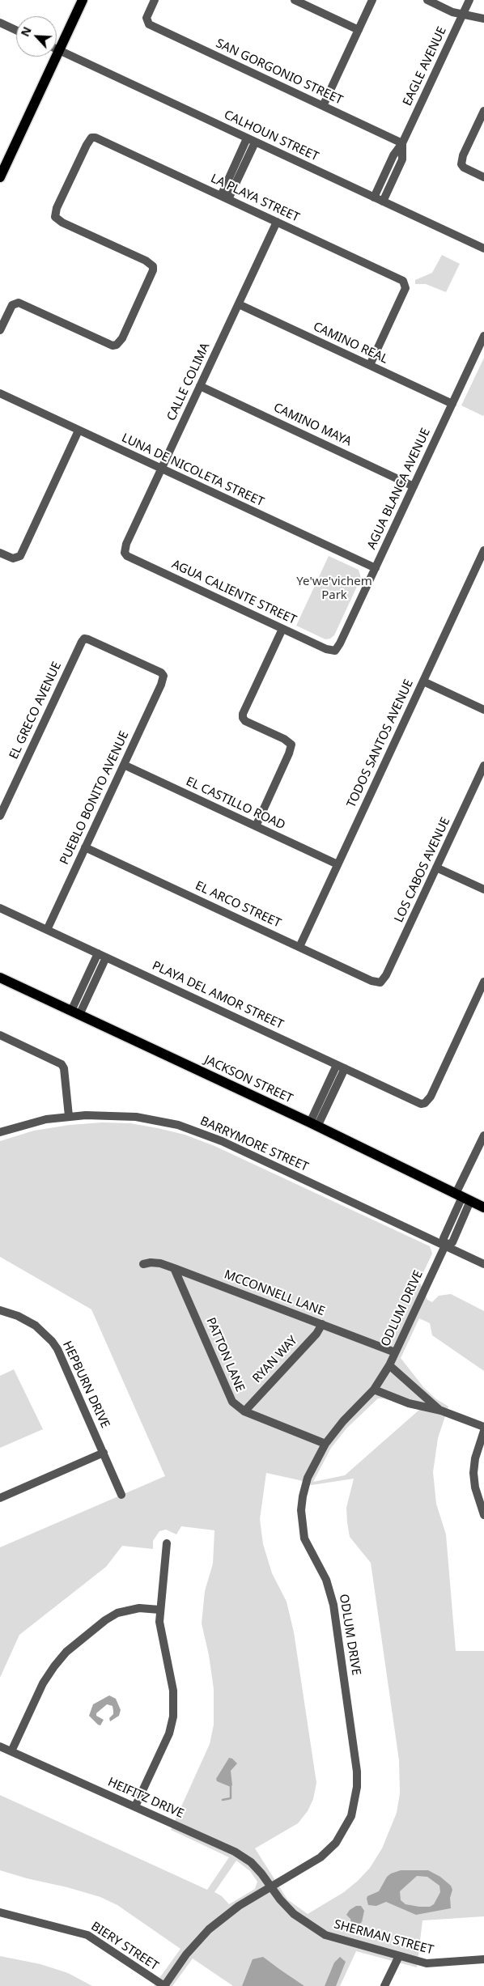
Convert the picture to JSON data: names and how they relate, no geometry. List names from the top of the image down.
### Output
{
  "streets": {
    "main road": ["JACKSON STREET"],
    "street": [
      "EAGLE AVENUE",
      "SAN GORGONIO STREET",
      "CALHOUN STREET",
      "LA PLAYA STREET",
      "CAMINO REAL",
      "CALLE COLIMA",
      "CAMINO MAYA",
      "LUNA DE NICOLETA STREET",
      "AGUA BLANCA AVENUE",
      "AGUA CALIENTE STREET",
      "EL GRECO AVENUE",
      "TODOS SANTOS AVENUE",
      "PUEBLO BONITO AVENUE",
      "EL CASTILLO ROAD",
      "LOS CABOS AVENUE",
      "EL ARCO STREET",
      "PLAYA DEL AMOR STREET",
      "BARRYMORE STREET",
      "MCCONNELL LANE",
      "ODLUM DRIVE",
      "PATTON LANE",
      "RYAN WAY",
      "HEPBURN DRIVE",
      "HEIFITZ DRIVE",
      "SHERMAN STREET",
      "BIERY STREET"
    ]
  },
  "crossings": [
    ["EAGLE AVENUE", "SAN GORGONIO STREET"],
    ["EAGLE AVENUE", "CALHOUN STREET"],
    ["LA PLAYA STREET", "CAMINO REAL"],
    ["LA PLAYA STREET", "CALLE COLIMA"],
    ["CAMINO REAL", "CALLE COLIMA"],
    ["CAMINO REAL", "AGUA BLANCA AVENUE"],
    ["CALLE COLIMA", "CAMINO MAYA"],
    ["CALLE COLIMA", "LUNA DE NICOLETA STREET"],
    ["CALLE COLIMA", "AGUA CALIENTE STREET"],
    ["CAMINO MAYA", "AGUA BLANCA AVENUE"],
    ["LUNA DE NICOLETA STREET", "AGUA BLANCA AVENUE"],
    ["AGUA BLANCA AVENUE", "AGUA CALIENTE STREET"],
    ["EL GRECO AVENUE", "PUEBLO BONITO AVENUE"],
    ["TODOS SANTOS AVENUE", "EL CASTILLO ROAD"],
    ["TODOS SANTOS AVENUE", "EL ARCO STREET"],
    ["PUEBLO BONITO AVENUE", "EL CASTILLO ROAD"],
    ["PUEBLO BONITO AVENUE", "EL ARCO STREET"],
    ["PUEBLO BONITO AVENUE", "PLAYA DEL AMOR STREET"],
    ["LOS CABOS AVENUE", "EL ARCO STREET"],
    ["JACKSON STREET", "ODLUM DRIVE"],
    ["BARRYMORE STREET", "ODLUM DRIVE"],
    ["MCCONNELL LANE", "ODLUM DRIVE"],
    ["MCCONNELL LANE", "PATTON LANE"],
    ["MCCONNELL LANE", "RYAN WAY"],
    ["ODLUM DRIVE", "PATTON LANE"],
    ["ODLUM DRIVE", "HEIFITZ DRIVE"],
    ["ODLUM DRIVE", "SHERMAN STREET"],
    ["ODLUM DRIVE", "BIERY STREET"],
    ["PATTON LANE", "RYAN WAY"],
    ["HEIFITZ DRIVE", "SHERMAN STREET"]
  ],
  "parks": ["Ye'we'vichem Park"],
  "north": "top left"
}
